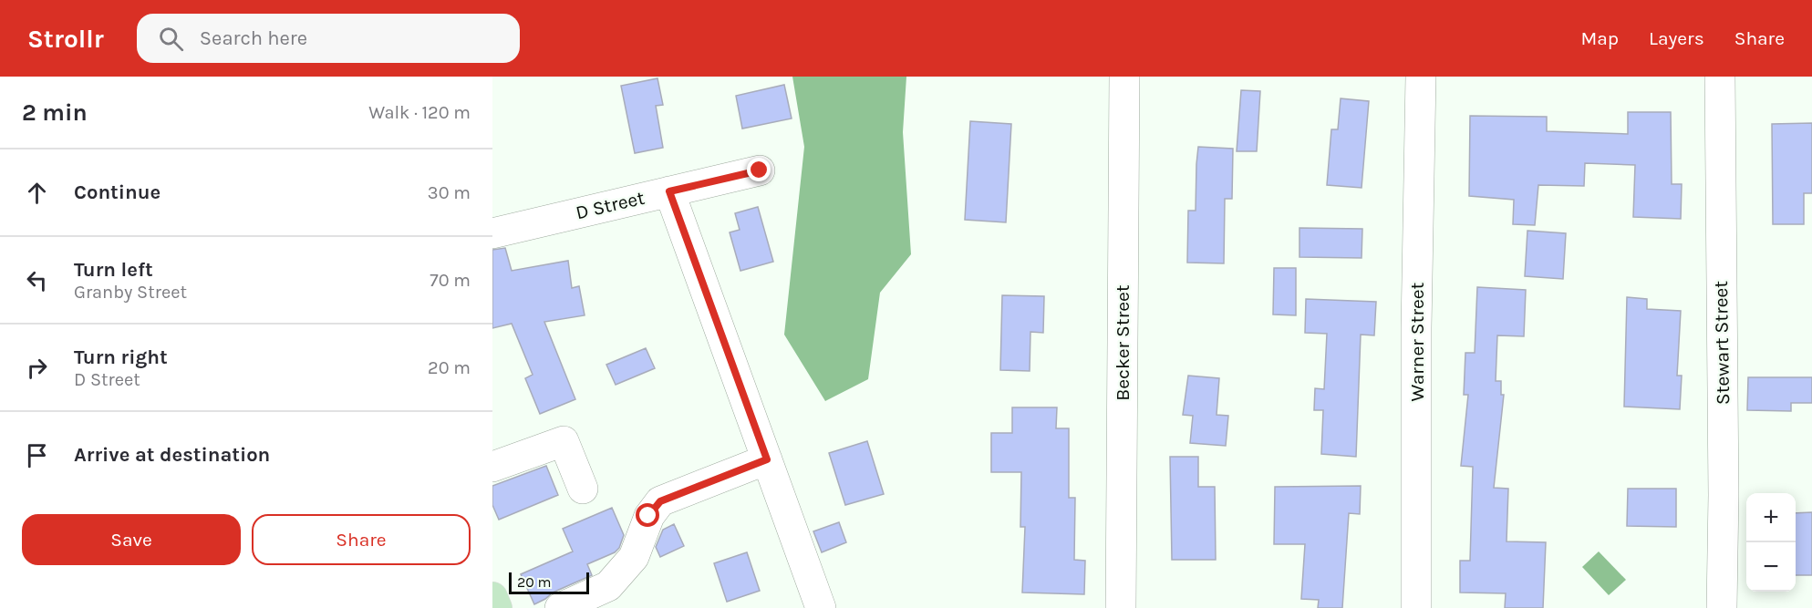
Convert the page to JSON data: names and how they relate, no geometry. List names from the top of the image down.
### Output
{
  "streets": {
    "street": [
      "D Street",
      "Warner Street",
      "Becker Street",
      "Stewart Street"
    ]
  },
  "scale_bar": "20 m",
  "page": {
    "header": "Strollr",
    "search": "Search here",
    "nav": ["Map", "Layers", "Share"],
    "heading": ["2 min", "Walk · 120 m"],
    "list": [
      ["Continue", "30 m"],
      ["Turn left", "Granby Street", "70 m"],
      ["Turn right", "D Street", "20 m"],
      "Arrive at destination"
    ],
    "map_buttons": ["+", "−"],
    "buttons": ["Save", "Share"],
    "scale": "20 m"
  }
}
